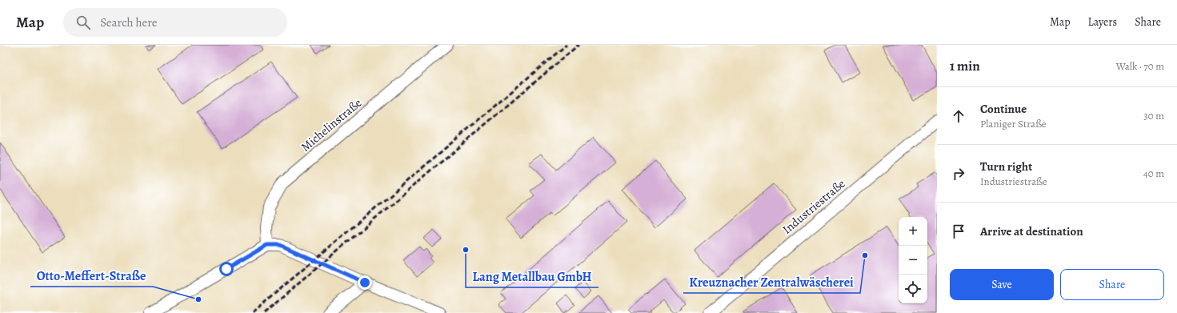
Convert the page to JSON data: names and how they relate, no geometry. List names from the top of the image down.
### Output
{
  "streets": {
    "street": ["Michelinstraße", "Industriestraße"]
  },
  "places": ["Lang Metallbau GmbH", "Kreuznacher Zentralwäscherei", "Otto-Meffert-Straße"],
  "page": {
    "header": "Map",
    "search": "Search here",
    "nav": ["Map", "Layers", "Share"],
    "heading": ["1 min", "Walk · 70 m"],
    "list": [
      ["Continue", "Planiger Straße", "30 m"],
      ["Turn right", "Industriestraße", "40 m"],
      "Arrive at destination"
    ],
    "map_buttons": ["+", "−"],
    "buttons": ["Save", "Share"]
  }
}
